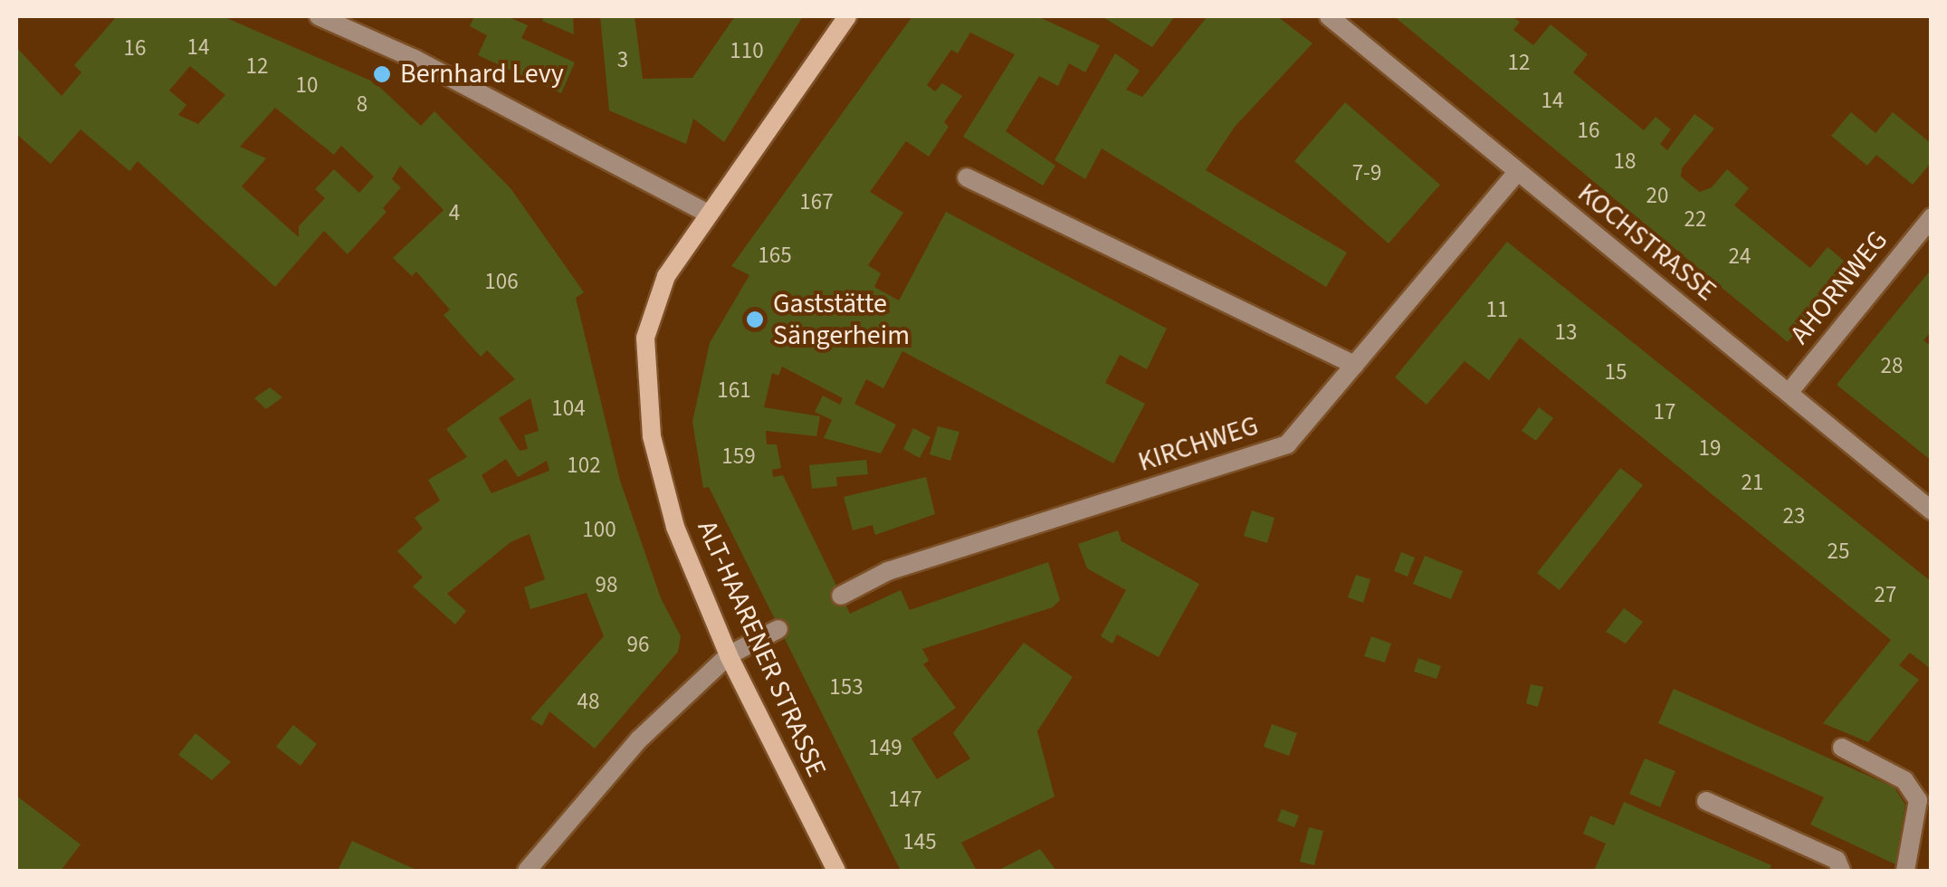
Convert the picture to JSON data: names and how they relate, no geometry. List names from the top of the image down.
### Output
{
  "streets": {
    "main road": ["ALT-HAARENER STRASSE"],
    "street": ["KOCHSTRASSE", "AHORNWEG", "KIRCHWEG"]
  },
  "crossings": [
    ["KOCHSTRASSE", "AHORNWEG"],
    ["KOCHSTRASSE", "KIRCHWEG"]
  ],
  "places": ["Bernhard Levy", "Gaststätte Sängerheim"],
  "house_numbers": [
    "14",
    "16",
    "110",
    "3",
    "12",
    "12",
    "10",
    "14",
    "8",
    "16",
    "18",
    "7-9",
    "20",
    "167",
    "4",
    "22",
    "165",
    "24",
    "106",
    "11",
    "13",
    "28",
    "15",
    "161",
    "104",
    "17",
    "19",
    "159",
    "102",
    "21",
    "23",
    "100",
    "25",
    "98",
    "27",
    "96",
    "153",
    "48",
    "149",
    "147",
    "145"
  ]
}
